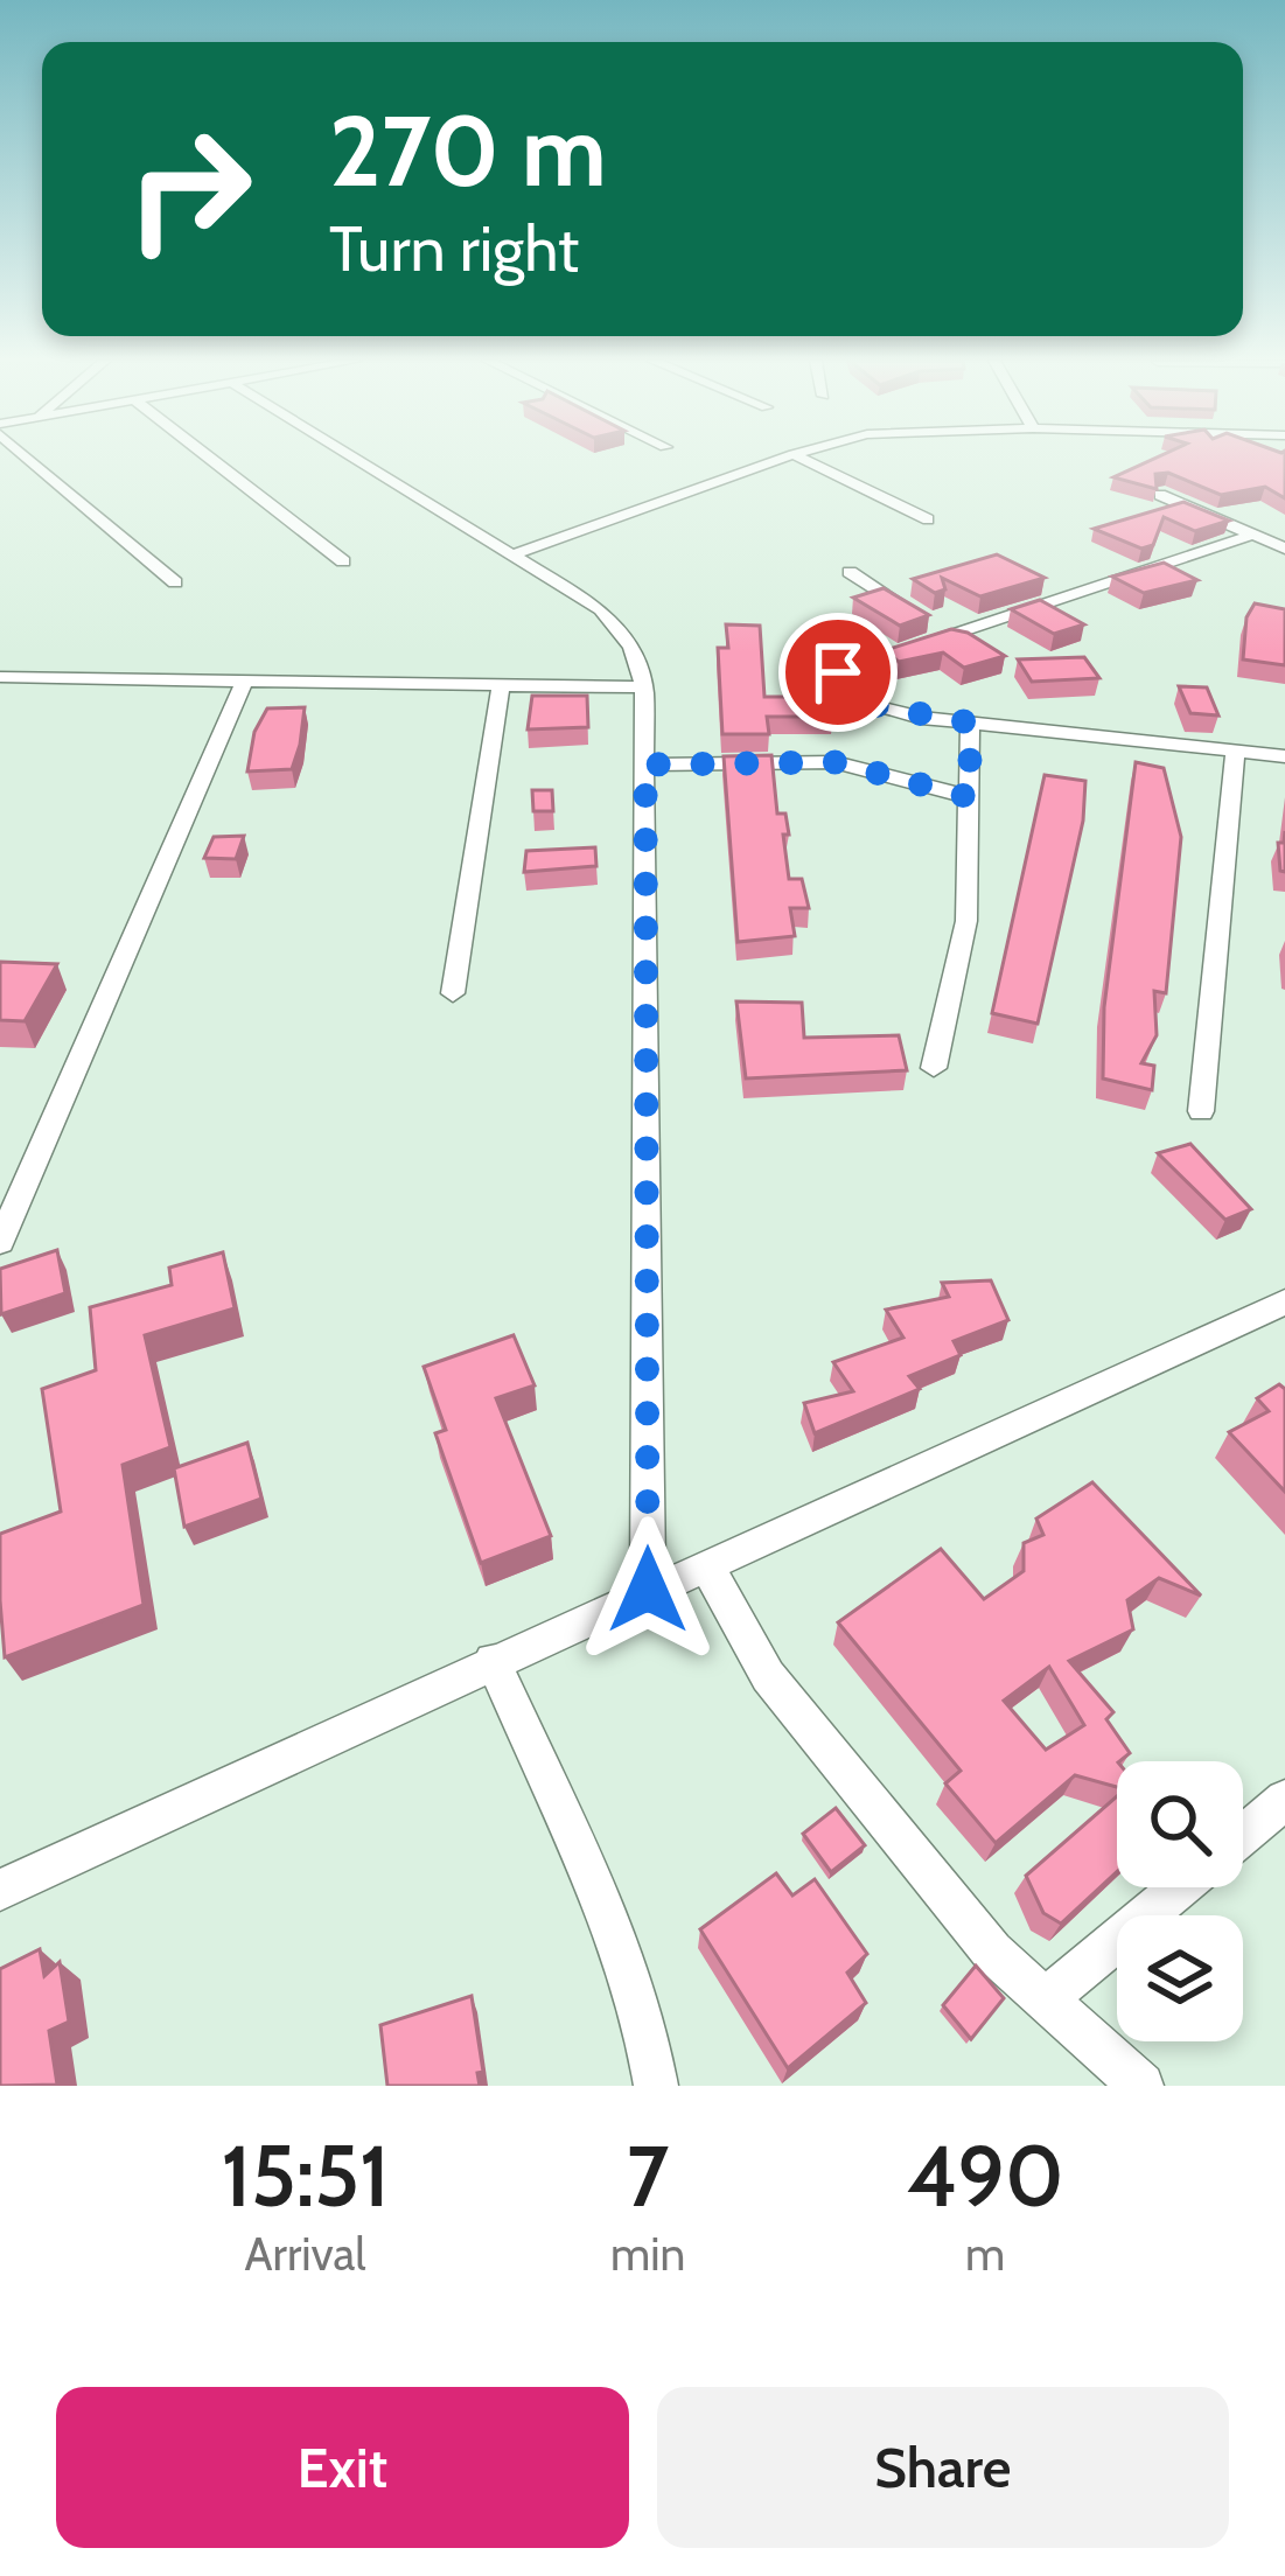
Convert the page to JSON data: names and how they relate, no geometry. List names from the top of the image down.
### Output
{
  "page": {
    "turn": ["270 m", "Turn right"],
    "eta": [
      "15:51",
      "Arrival",
      "7",
      "min",
      "490",
      "m"
    ],
    "buttons": ["Exit", "Share"]
  }
}
